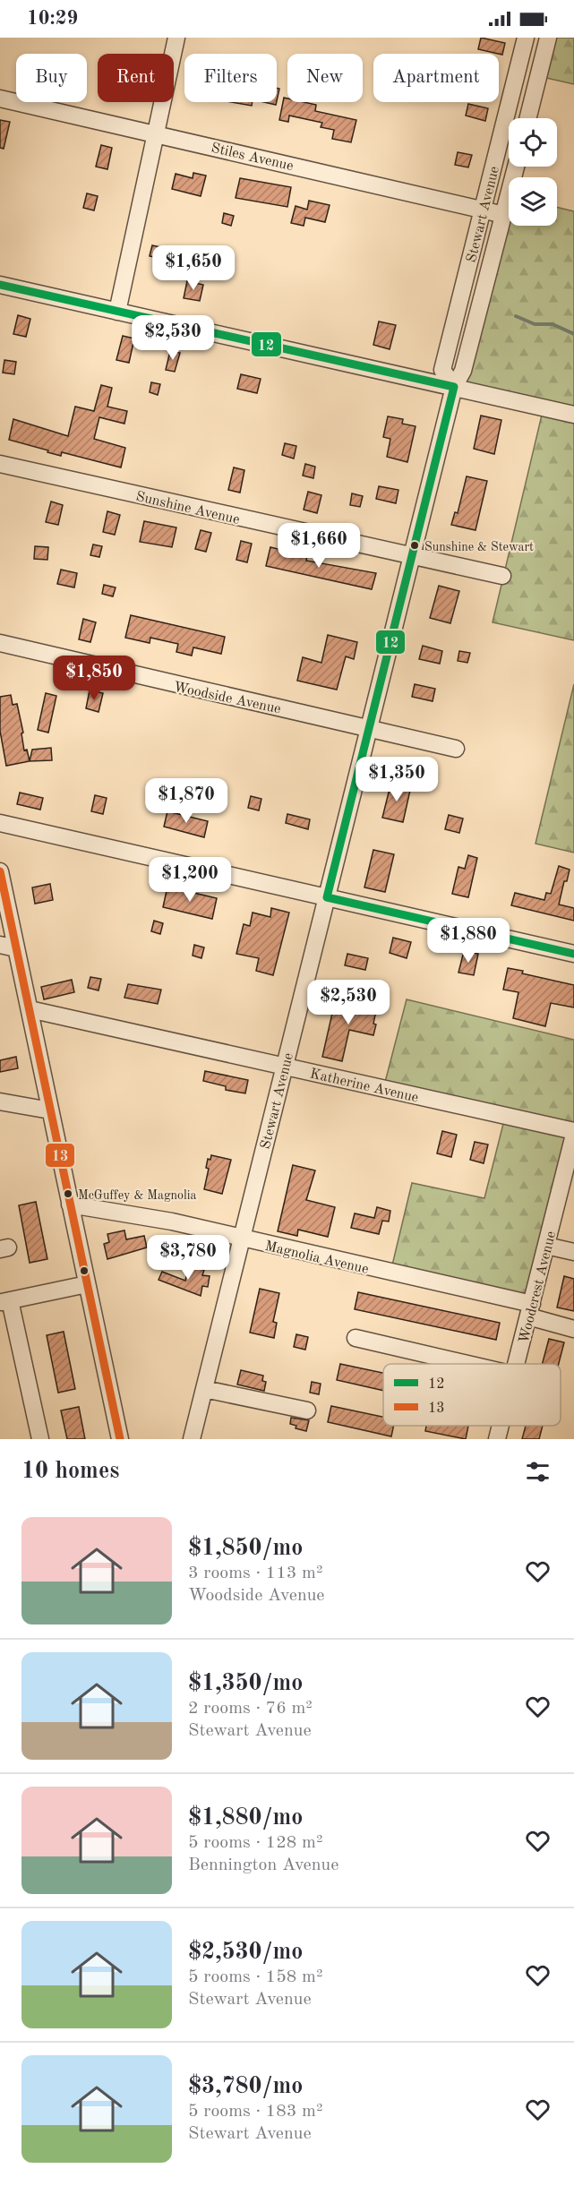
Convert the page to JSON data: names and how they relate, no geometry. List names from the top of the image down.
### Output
{
  "streets": {
    "street": [
      "Stiles Avenue",
      "Stewart Avenue",
      "Sunshine Avenue",
      "Woodside Avenue",
      "Katherine Avenue",
      "Magnolia Avenue",
      "Woodcrest Avenue"
    ]
  },
  "crossings": [
    ["Stiles Avenue", "Stewart Avenue"],
    ["Stewart Avenue", "Sunshine Avenue"],
    ["Stewart Avenue", "Woodside Avenue"],
    ["Stewart Avenue", "Katherine Avenue"],
    ["Stewart Avenue", "Magnolia Avenue"],
    ["Katherine Avenue", "Woodcrest Avenue"],
    ["Magnolia Avenue", "Woodcrest Avenue"]
  ],
  "places": ["Sunshine & Stewart", "McGuffey & Magnolia"],
  "lines": ["transit line 12", "transit line 13"],
  "legend": ["12", "13"],
  "page": {
    "status": "10:29",
    "chip": [
      "Buy",
      "Rent",
      "Filters",
      "New",
      "Apartment"
    ],
    "price": [
      "$1,650",
      "$2,530",
      "$1,660",
      "$1,850",
      "$1,350",
      "$1,870",
      "$1,200",
      "$1,880",
      "$2,530",
      "$3,780"
    ],
    "heading": "10 homes",
    "list": [
      {
        "name": "$1,850/mo",
        "note": "3 rooms · 113 m² · Woodside Avenue"
      },
      {
        "name": "$1,350/mo",
        "note": "2 rooms · 76 m² · Stewart Avenue"
      },
      {
        "name": "$1,880/mo",
        "note": "5 rooms · 128 m² · Bennington Avenue"
      },
      {
        "name": "$2,530/mo",
        "note": "5 rooms · 158 m² · Stewart Avenue"
      },
      {
        "name": "$3,780/mo",
        "note": "5 rooms · 183 m² · Stewart Avenue"
      }
    ]
  }
}
